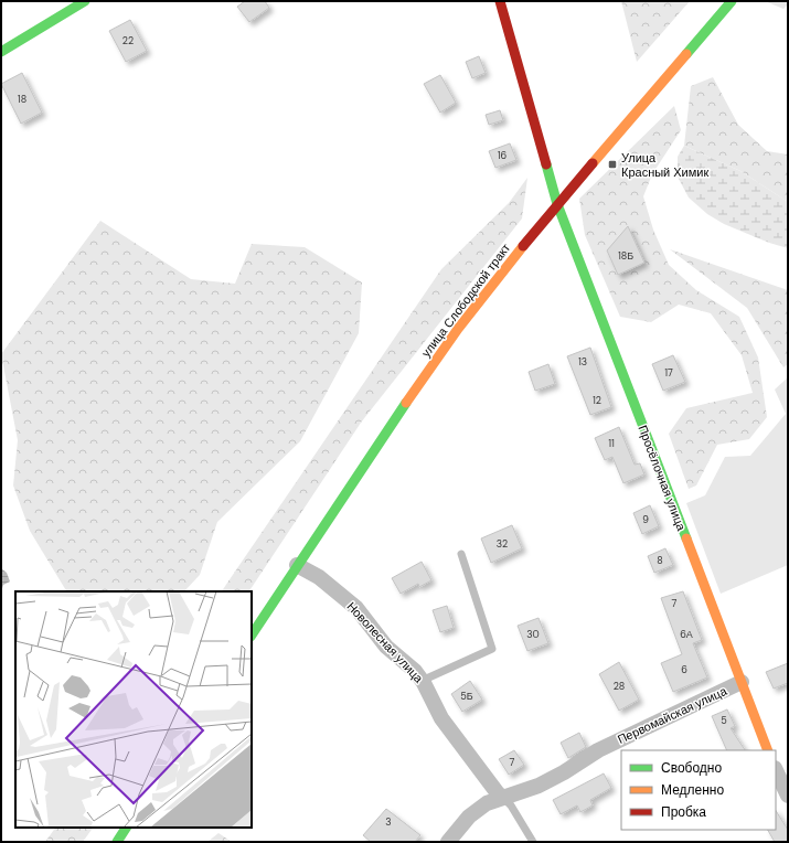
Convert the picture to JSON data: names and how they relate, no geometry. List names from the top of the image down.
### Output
{
  "streets": {
    "street": [
      "улица Слободской тракт",
      "Просёлочная улица",
      "Новолесная улица",
      "Первомайская улица"
    ]
  },
  "crossings": [
    ["улица Слободской тракт", "Просёлочная улица"],
    ["улица Слободской тракт", "Новолесная улица"],
    ["Просёлочная улица", "Первомайская улица"],
    ["Новолесная улица", "Первомайская улица"]
  ],
  "places": {
    "transit": ["Улица Красный Химик"]
  },
  "house_numbers": [
    "22",
    "18",
    "16",
    "18Б",
    "13",
    "17",
    "12",
    "11",
    "9",
    "32",
    "8",
    "7",
    "30",
    "6А",
    "6",
    "28",
    "5Б",
    "5",
    "7",
    "3"
  ],
  "legend": ["Свободно", "Медленно", "Пробка"]
}
